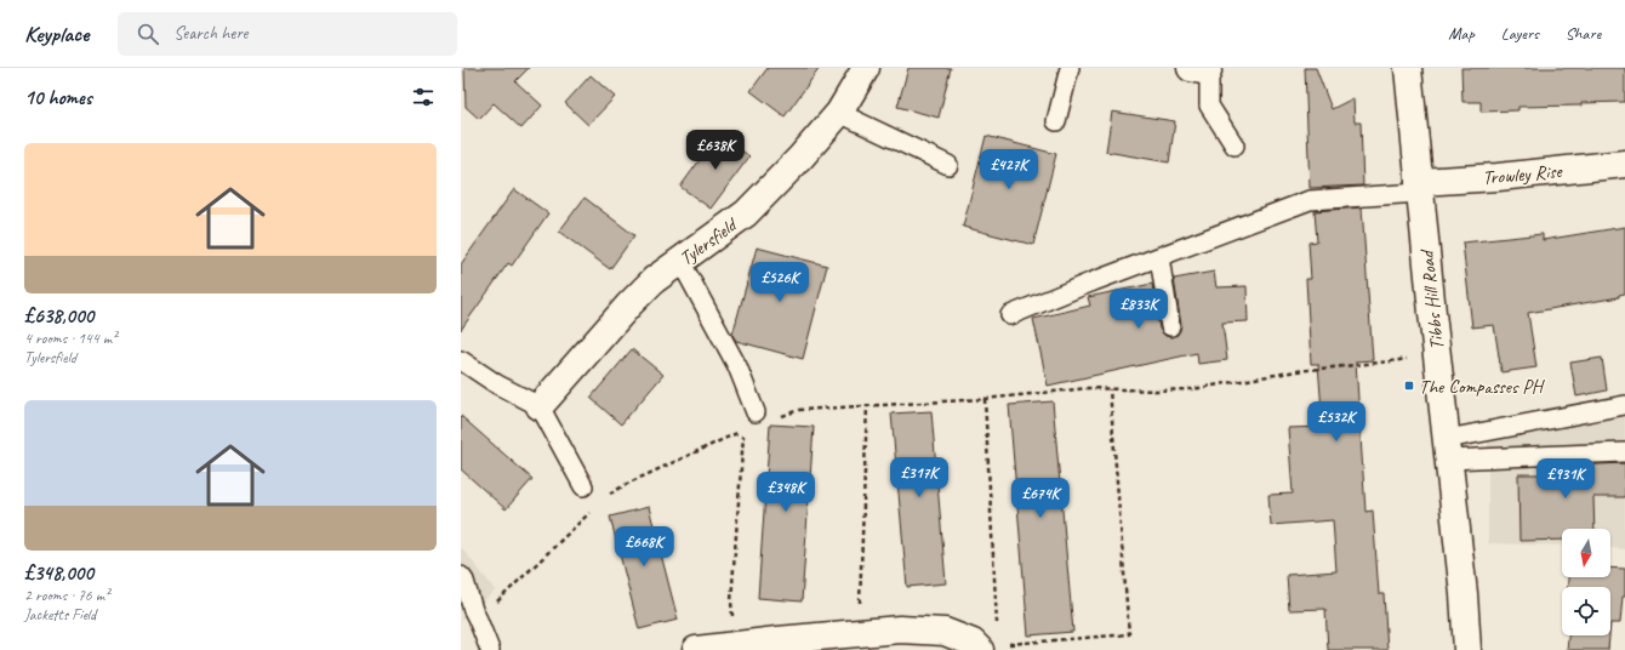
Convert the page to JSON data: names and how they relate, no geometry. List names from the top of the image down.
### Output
{
  "streets": {
    "street": ["Trowley Rise", "Tylersfield", "Tibbs Hill Road"]
  },
  "crossings": [
    ["Trowley Rise", "Tibbs Hill Road"]
  ],
  "places": {
    "transit": ["The Compasses PH"]
  },
  "north": "bottom",
  "page": {
    "header": "Keyplace",
    "search": "Search here",
    "nav": ["Map", "Layers", "Share"],
    "heading": "10 homes",
    "list": [
      {
        "name": "£638,000",
        "note": "4 rooms · 144 m² · Tylersfield"
      },
      {
        "name": "£348,000",
        "note": "2 rooms · 76 m² · Jacketts Field"
      }
    ],
    "price": [
      "£638K",
      "£427K",
      "£526K",
      "£833K",
      "£532K",
      "£317K",
      "£931K",
      "£348K",
      "£674K",
      "£668K"
    ]
  }
}
